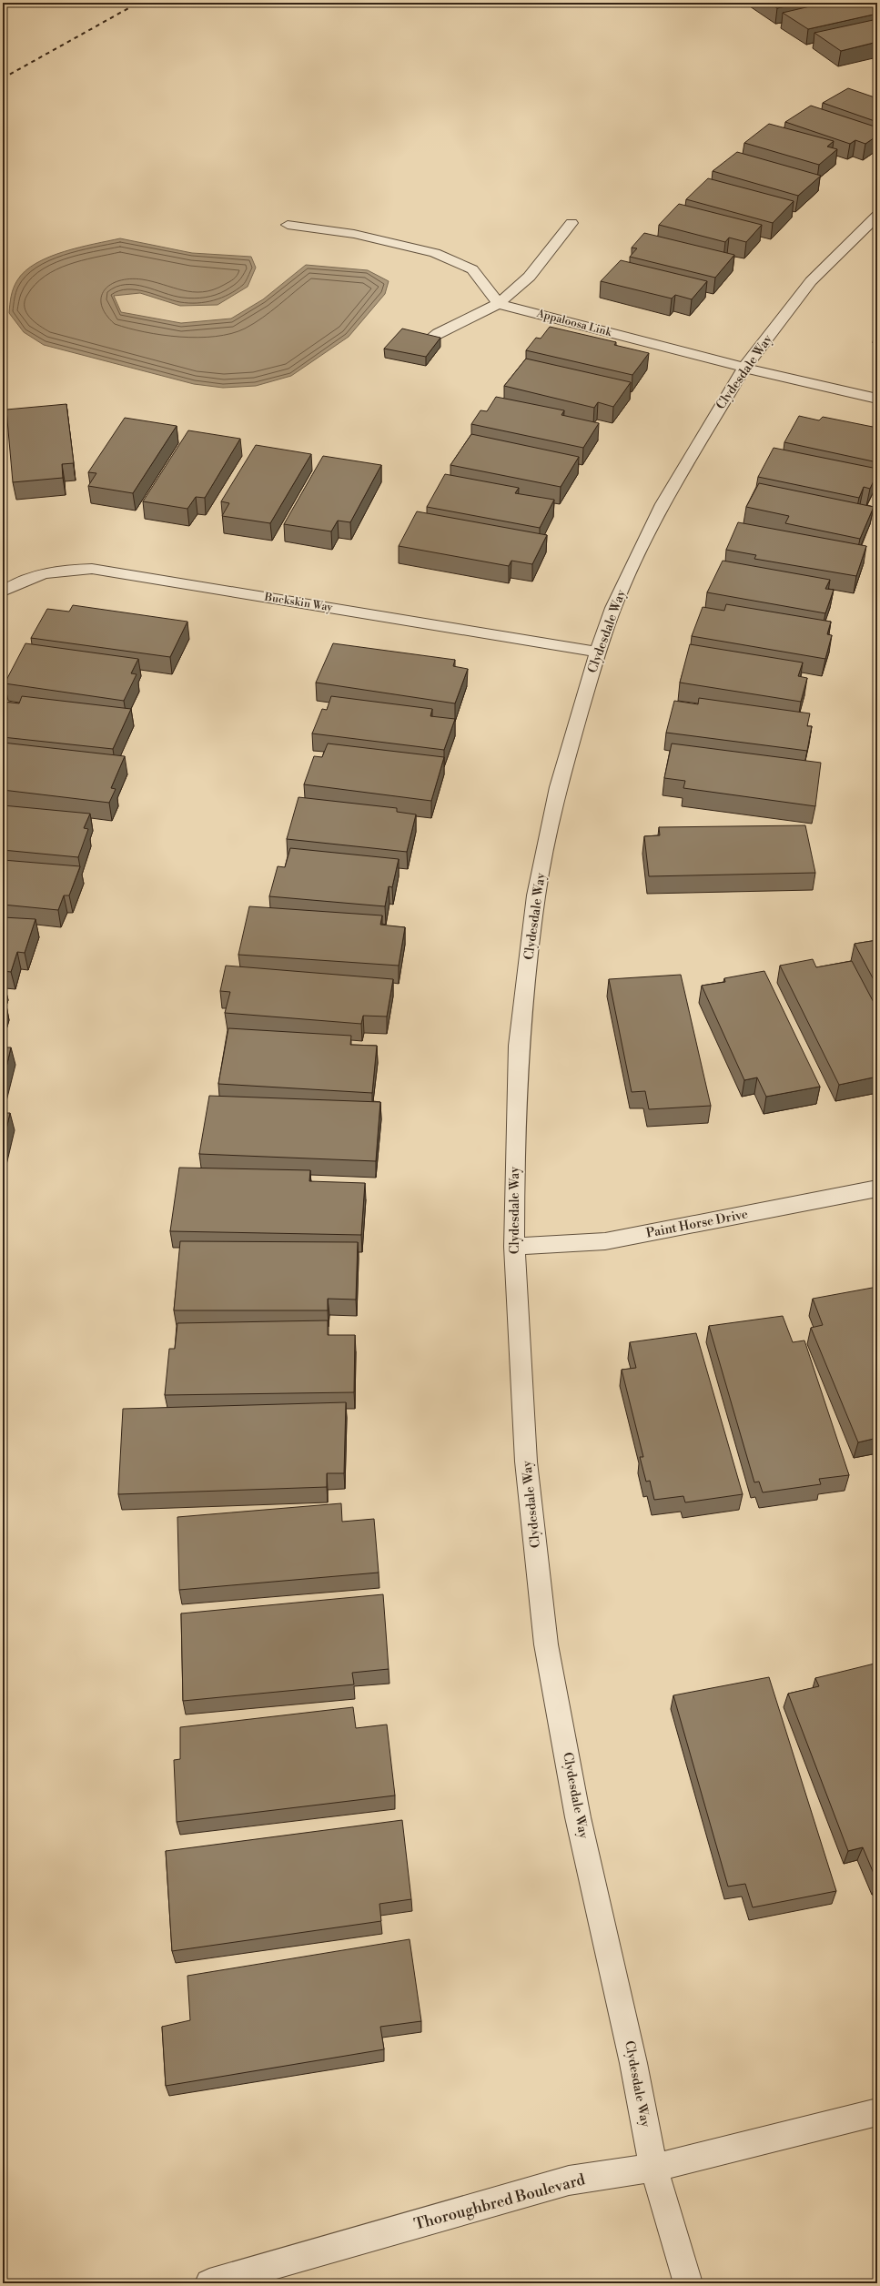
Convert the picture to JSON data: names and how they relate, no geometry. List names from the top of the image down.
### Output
{
  "streets": {
    "street": [
      "Appaloosa Link",
      "Clydesdale Way",
      "Buckskin Way",
      "Paint Horse Drive",
      "Thoroughbred Boulevard"
    ]
  },
  "crossings": [
    ["Appaloosa Link", "Clydesdale Way"],
    ["Clydesdale Way", "Buckskin Way"],
    ["Clydesdale Way", "Paint Horse Drive"],
    ["Clydesdale Way", "Thoroughbred Boulevard"]
  ]
}
